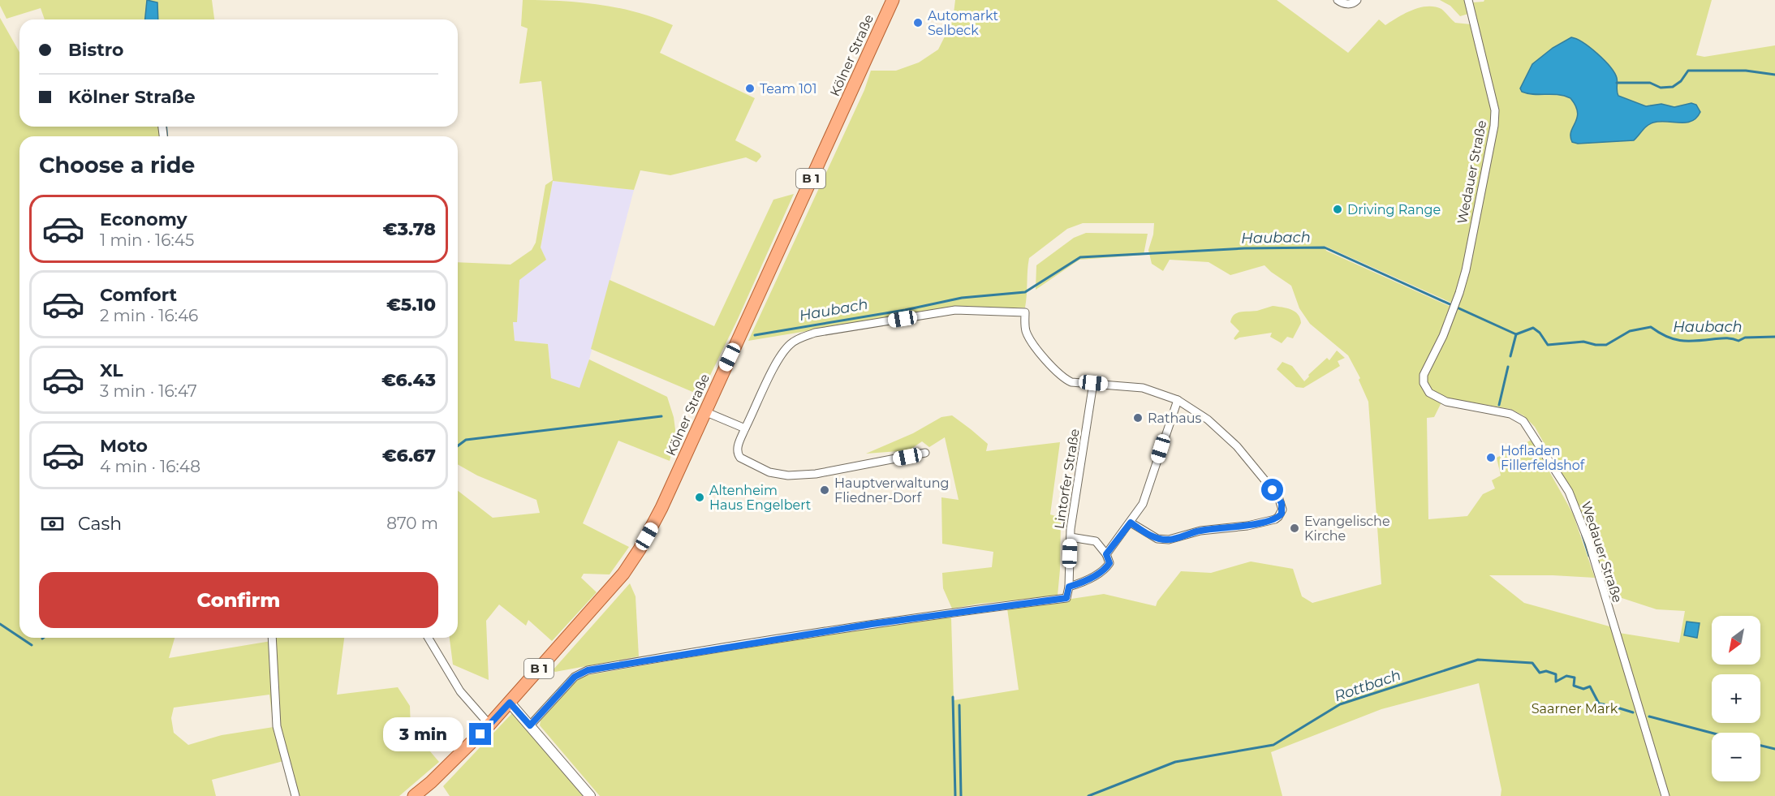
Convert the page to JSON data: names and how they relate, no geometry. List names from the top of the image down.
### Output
{
  "streets": {
    "main road": ["Kölner Straße", "B 1"],
    "street": ["Wedauer Straße", "Lintorfer Straße"]
  },
  "water": ["Haubach", "Rottbach"],
  "parks": ["Saarner Mark"],
  "places": [
    "Automarkt Selbeck",
    "Team 101",
    "Driving Range",
    "Rathaus",
    "Hofladen Fillerfeldshof",
    "Hauptverwaltung Fliedner-Dorf",
    "Altenheim Haus Engelbert",
    "Evangelische Kirche"
  ],
  "north": "bottom left",
  "page": {
    "banner": ["Bistro", "Kölner Straße"],
    "heading": "Choose a ride",
    "list": [
      {
        "name": "Economy",
        "note": "1 min · 16:45",
        "value": "€3.78"
      },
      {
        "name": "Comfort",
        "note": "2 min · 16:46",
        "value": "€5.10"
      },
      {
        "name": "XL",
        "note": "3 min · 16:47",
        "value": "€6.43"
      },
      {
        "name": "Moto",
        "note": "4 min · 16:48",
        "value": "€6.67"
      }
    ],
    "pay": ["Cash", "870 m"],
    "buttons": "Confirm",
    "map_buttons": ["+", "−"],
    "bubble": "3 min"
  }
}
